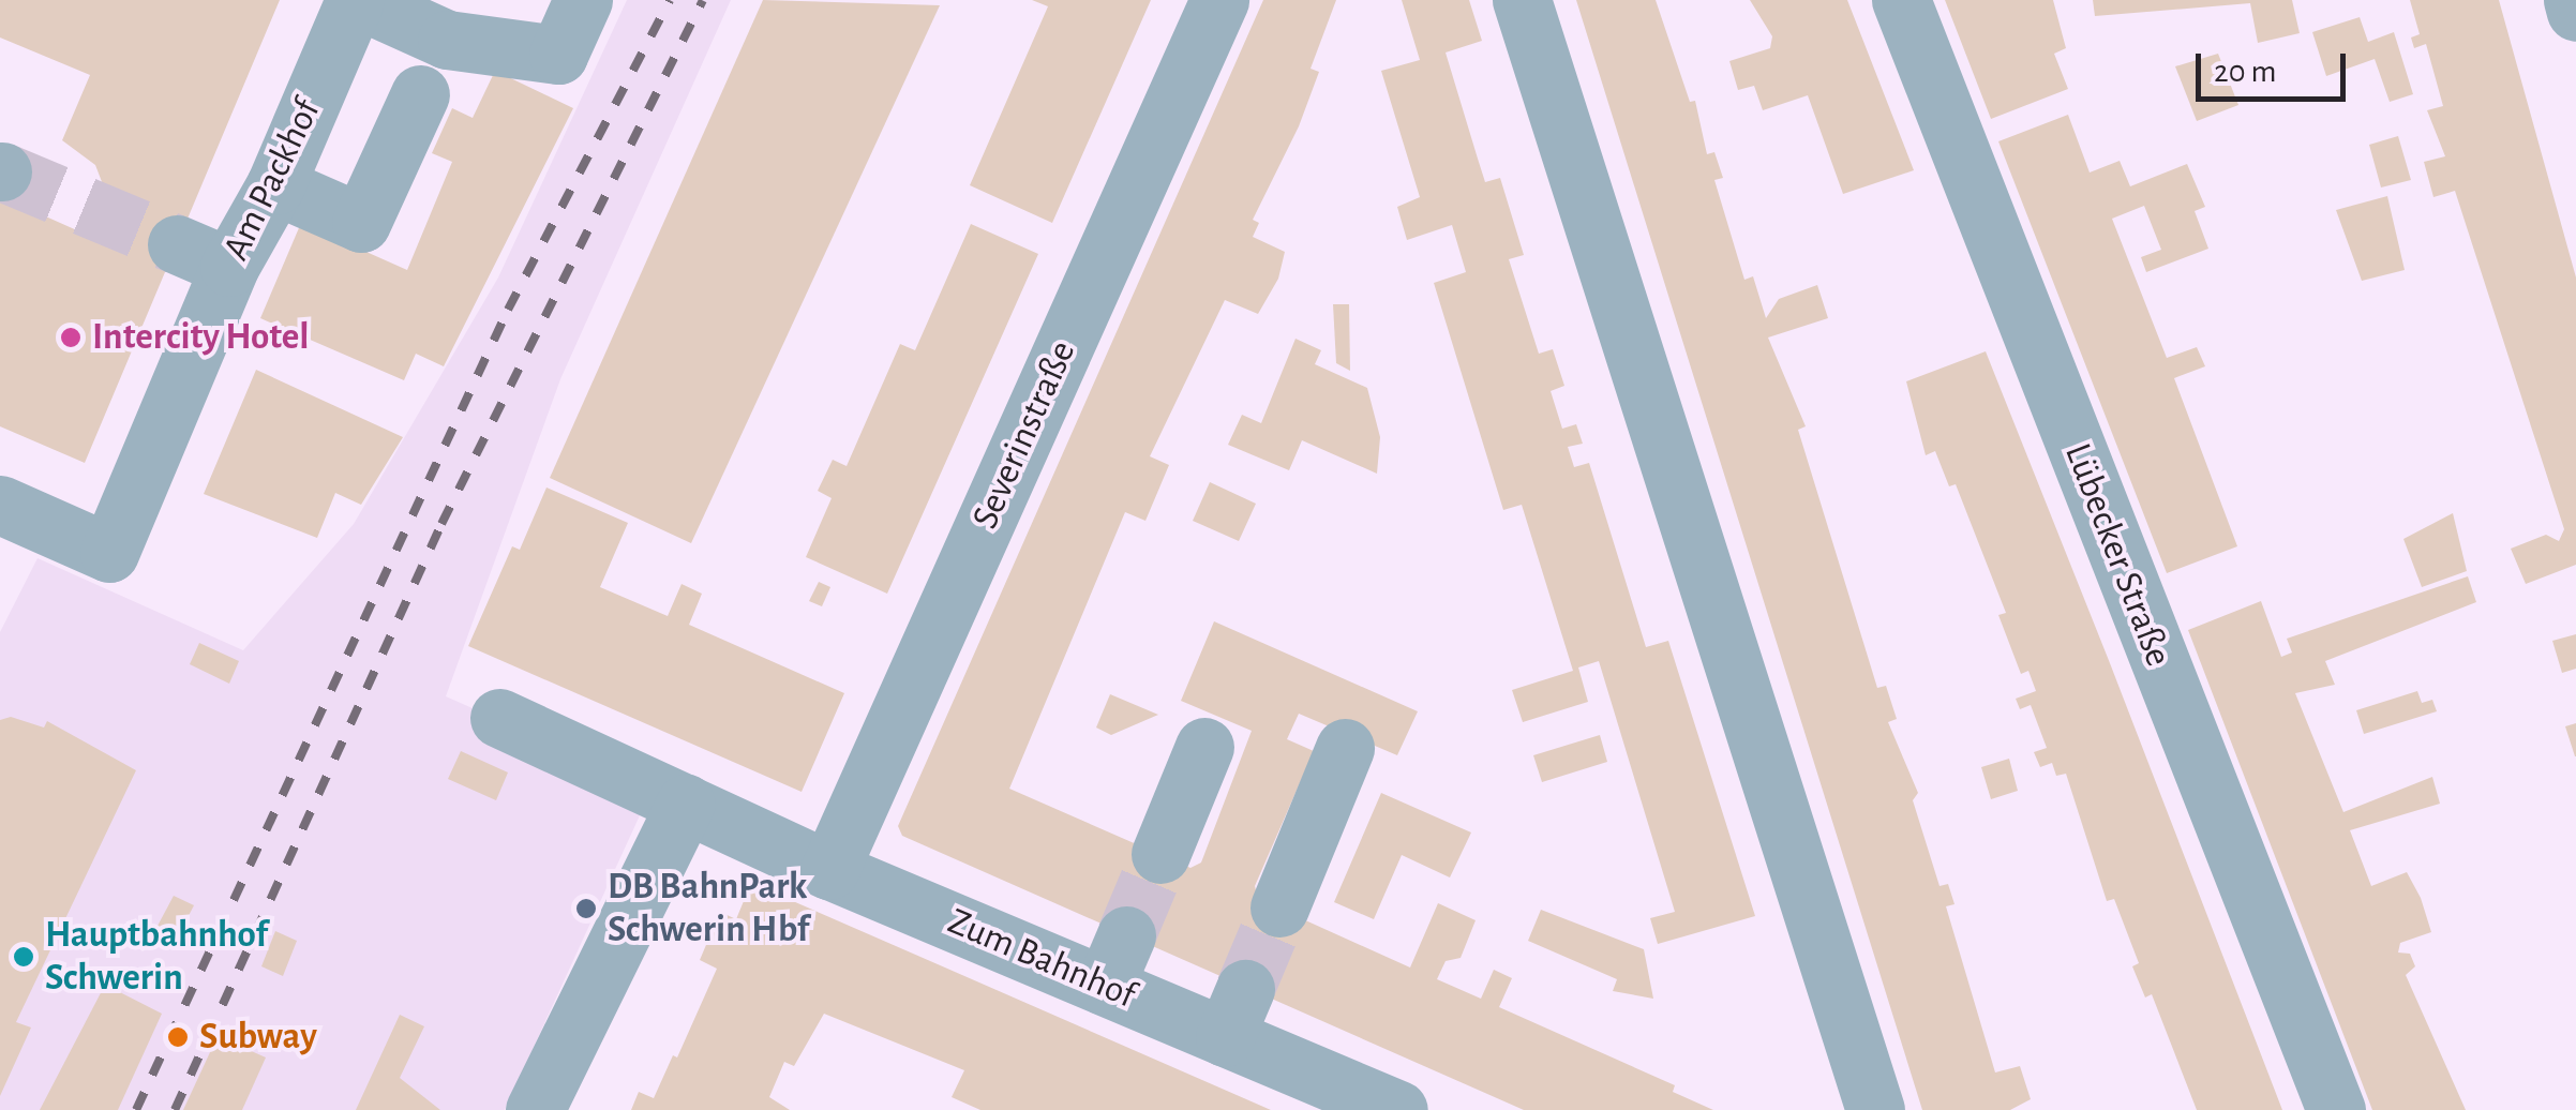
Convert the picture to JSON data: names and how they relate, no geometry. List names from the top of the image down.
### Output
{
  "streets": {
    "street": [
      "Am Packhof",
      "Severinstraße",
      "Lübecker Straße",
      "Zum Bahnhof"
    ]
  },
  "crossings": [
    ["Severinstraße", "Zum Bahnhof"]
  ],
  "places": [
    "Intercity Hotel",
    "DB BahnPark Schwerin Hbf",
    "Hauptbahnhof Schwerin",
    "Subway"
  ],
  "scale_bar": "20 m"
}
